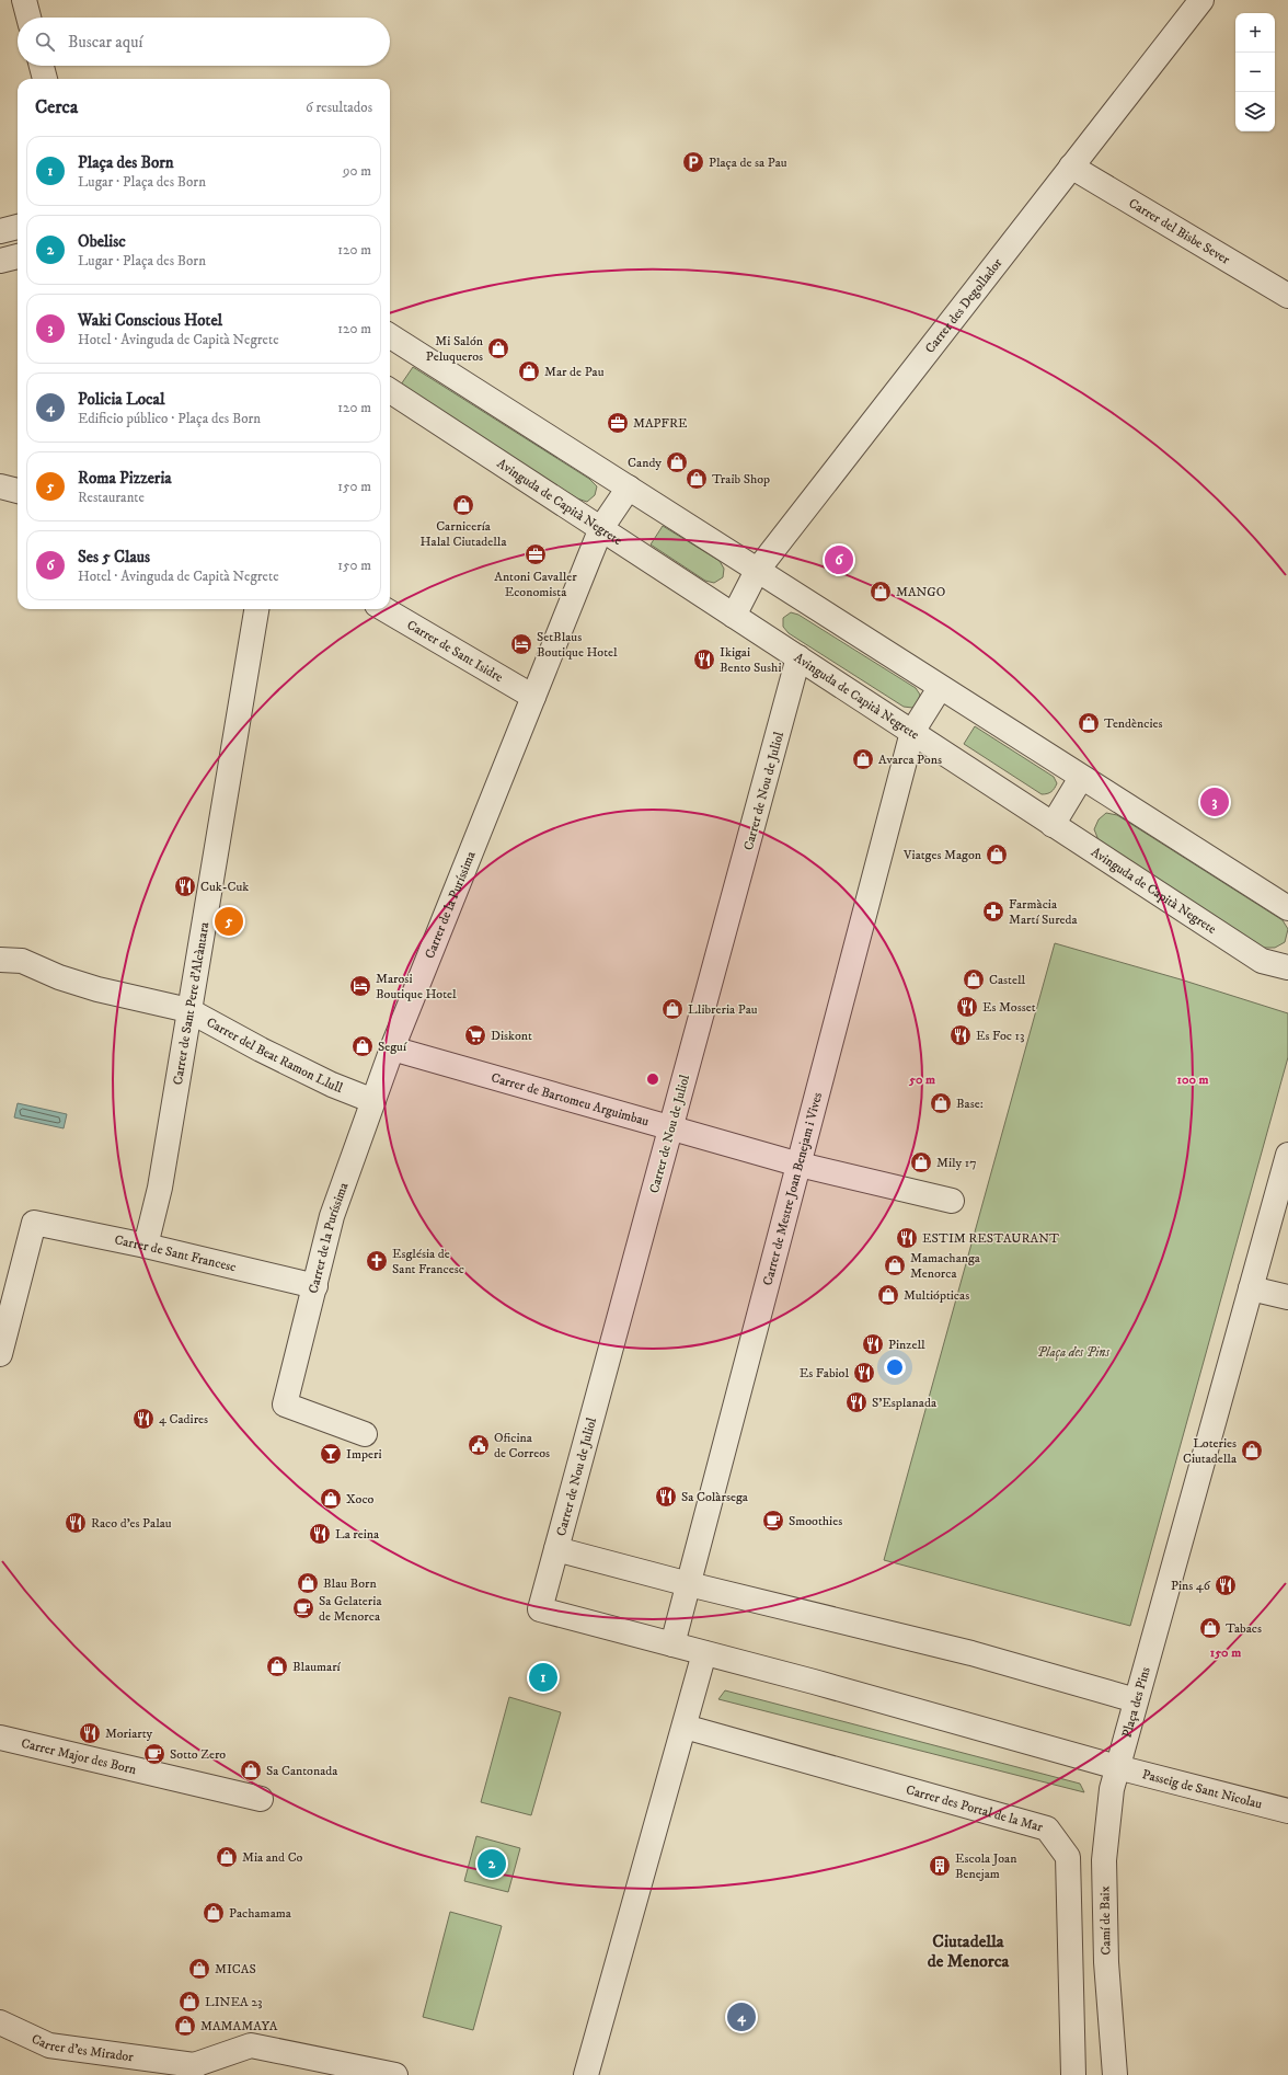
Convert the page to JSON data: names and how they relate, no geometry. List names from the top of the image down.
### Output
{
  "streets": {
    "street": [
      "Carrer del Bisbe Sever",
      "Carrer des Degollador",
      "Avinguda de Capità Negrete",
      "Carrer de Sant Isidre",
      "Carrer de Nou de Juliol",
      "Carrer de la Puríssima",
      "Carrer de Sant Pere d'Alcàntara",
      "Carrer del Beat Ramon Llull",
      "Carrer de Bartomeu Arguimbau",
      "Carrer de Mestre Joan Benejam i Vives",
      "Carrer de Sant Francesc",
      "Plaça des Pins",
      "Carrer Major des Born",
      "Passeig de Sant Nicolau",
      "Carrer des Portal de la Mar",
      "Camí de Baix",
      "Carrer d'es Mirador"
    ]
  },
  "crossings": [
    ["Carrer del Bisbe Sever", "Carrer des Degollador"],
    ["Carrer des Degollador", "Avinguda de Capità Negrete"],
    ["Avinguda de Capità Negrete", "Carrer de Nou de Juliol"],
    ["Avinguda de Capità Negrete", "Carrer de la Puríssima"],
    ["Avinguda de Capità Negrete", "Carrer de Mestre Joan Benejam i Vives"],
    ["Carrer de Sant Isidre", "Carrer de la Puríssima"],
    ["Carrer de Nou de Juliol", "Carrer de Bartomeu Arguimbau"],
    ["Carrer de Nou de Juliol", "Carrer de Mestre Joan Benejam i Vives"],
    ["Carrer de la Puríssima", "Carrer del Beat Ramon Llull"],
    ["Carrer de la Puríssima", "Carrer de Bartomeu Arguimbau"],
    ["Carrer de la Puríssima", "Carrer de Sant Francesc"],
    ["Carrer de Sant Pere d'Alcàntara", "Carrer del Beat Ramon Llull"],
    ["Carrer de Sant Pere d'Alcàntara", "Carrer de Sant Francesc"],
    ["Carrer de Bartomeu Arguimbau", "Carrer de Mestre Joan Benejam i Vives"],
    ["Plaça des Pins", "Passeig de Sant Nicolau"],
    ["Plaça des Pins", "Camí de Baix"],
    ["Passeig de Sant Nicolau", "Camí de Baix"]
  ],
  "districts": ["Ciutadella de Menorca"],
  "parks": ["Plaça des Pins"],
  "places": {
    "parking": ["Plaça de sa Pau"],
    "shop": [
      "Mi Salón Peluqueros",
      "Mar de Pau",
      "Candy",
      "Traib Shop",
      "Carnicería Halal Ciutadella",
      "MANGO",
      "Tendències",
      "Avarca Pons",
      "Viatges Magon",
      "Castell",
      "Llibreria Pau",
      "Seguí",
      "Base:",
      "Mily 17",
      "Mamachanga Menorca",
      "Multiópticas",
      "Loteries Ciutadella",
      "Xoco",
      "Blau Born",
      "Tabacs",
      "Blaumarí",
      "Sa Cantonada",
      "Mia and Co",
      "Pachamama",
      "MICAS",
      "LINEA 23",
      "MAMAMAYA"
    ],
    "office": ["MAPFRE", "Antoni Cavaller Economista"],
    "hotel": ["SetBlaus Boutique Hotel", "Marosi Boutique Hotel"],
    "restaurant": [
      "Ikigai Bento Sushi",
      "Cuk-Cuk",
      "Es Mosset",
      "Es Foc 13",
      "ESTIM RESTAURANT",
      "Pinzell",
      "Es Fabiol",
      "S’Esplanada",
      "4 Cadires",
      "Sa Colàrsega",
      "Raco d'es Palau",
      "La reina",
      "Pins 46",
      "Moriarty"
    ],
    "pharmacy": ["Farmàcia Martí Sureda"],
    "supermarket": ["Diskont"],
    "church": ["Església de Sant Francesc"],
    "public building": ["Oficina de Correos"],
    "bar": ["Imperi"],
    "cafe": ["Smoothies", "Sa Gelateria de Menorca", "Sotto Zero"],
    "building": ["Escola Joan Benejam"]
  },
  "page": {
    "map_buttons": ["+", "−"],
    "search": "Buscar aquí",
    "heading": ["Cerca", "6 resultados"],
    "list": [
      {
        "mark": "1",
        "name": "Plaça des Born",
        "note": "Lugar · Plaça des Born",
        "value": "90 m"
      },
      {
        "mark": "2",
        "name": "Obelisc",
        "note": "Lugar · Plaça des Born",
        "value": "120 m"
      },
      {
        "mark": "3",
        "name": "Waki Conscious Hotel",
        "note": "Hotel · Avinguda de Capità Negrete",
        "value": "120 m"
      },
      {
        "mark": "4",
        "name": "Policia Local",
        "note": "Edificio público · Plaça des Born",
        "value": "120 m"
      },
      {
        "mark": "5",
        "name": "Roma Pizzeria",
        "note": "Restaurante",
        "value": "150 m"
      },
      {
        "mark": "6",
        "name": "Ses 5 Claus",
        "note": "Hotel · Avinguda de Capità Negrete",
        "value": "150 m"
      }
    ],
    "pins": [
      "6",
      "3",
      "5",
      "1",
      "2",
      "4"
    ]
  },
  "rings": ["50 m", "100 m", "150 m"]
}
